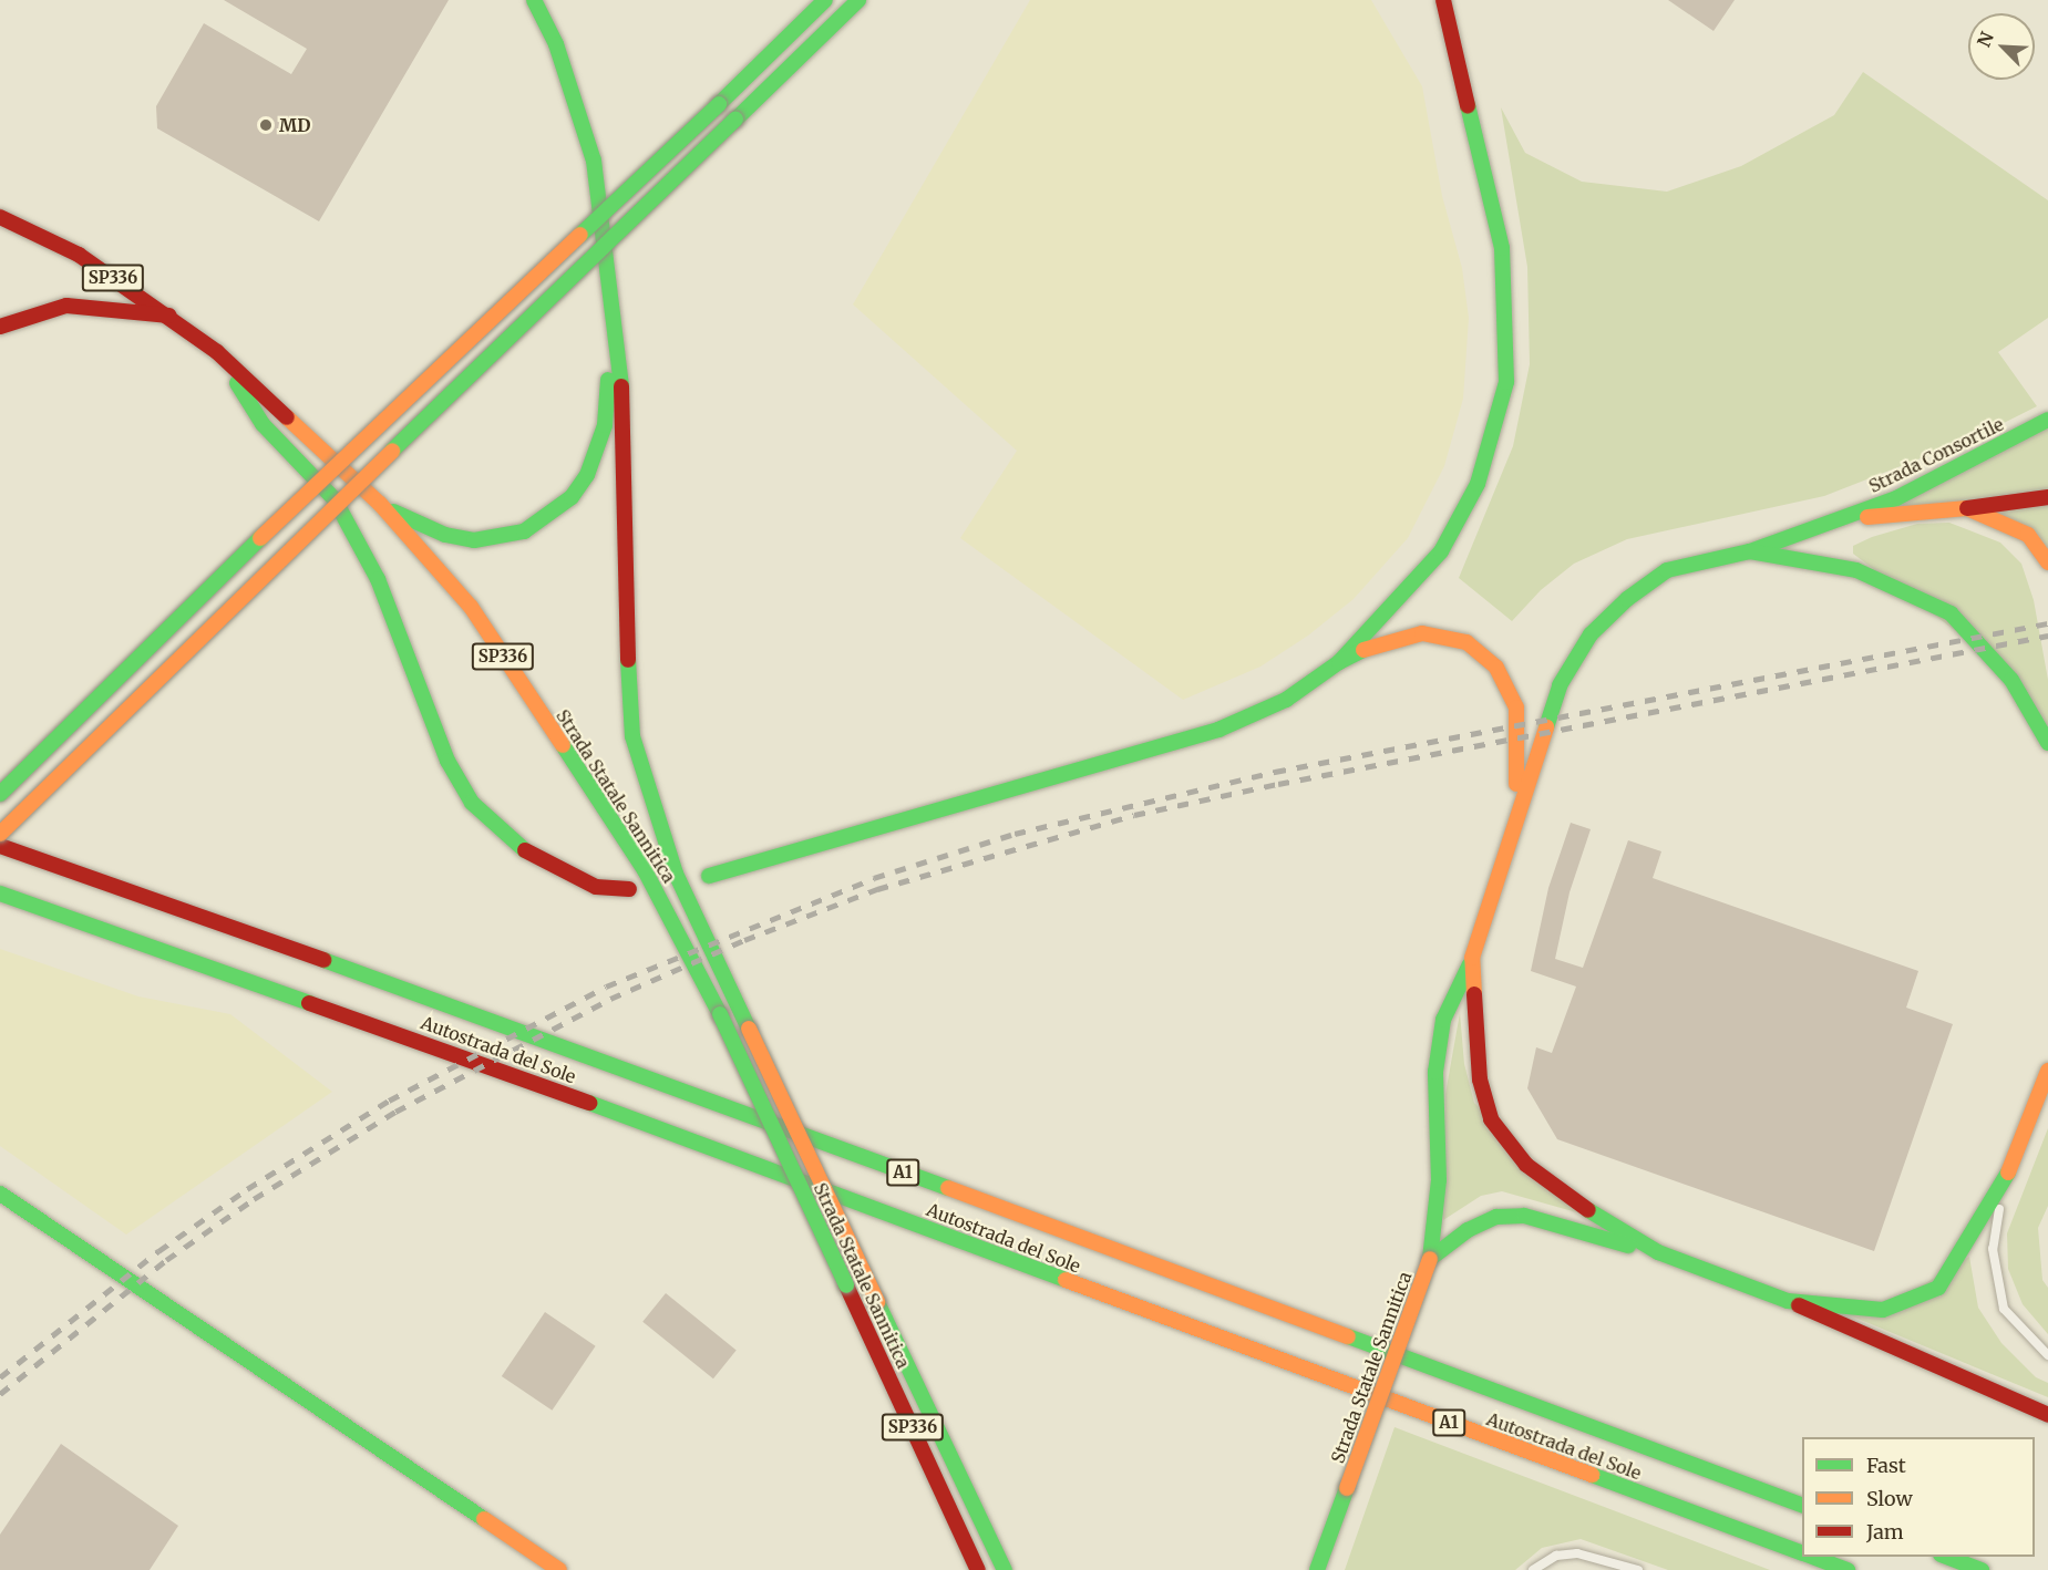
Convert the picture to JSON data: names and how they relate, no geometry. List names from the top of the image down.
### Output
{
  "streets": {
    "main road": [
      "SP336",
      "Strada Consortile",
      "Strada Statale Sannitica",
      "Autostrada del Sole",
      "A1"
    ]
  },
  "crossings": [
    ["SP336", "Strada Statale Sannitica"]
  ],
  "places": ["MD"],
  "legend": ["Fast", "Slow", "Jam"],
  "north": "top left"
}
